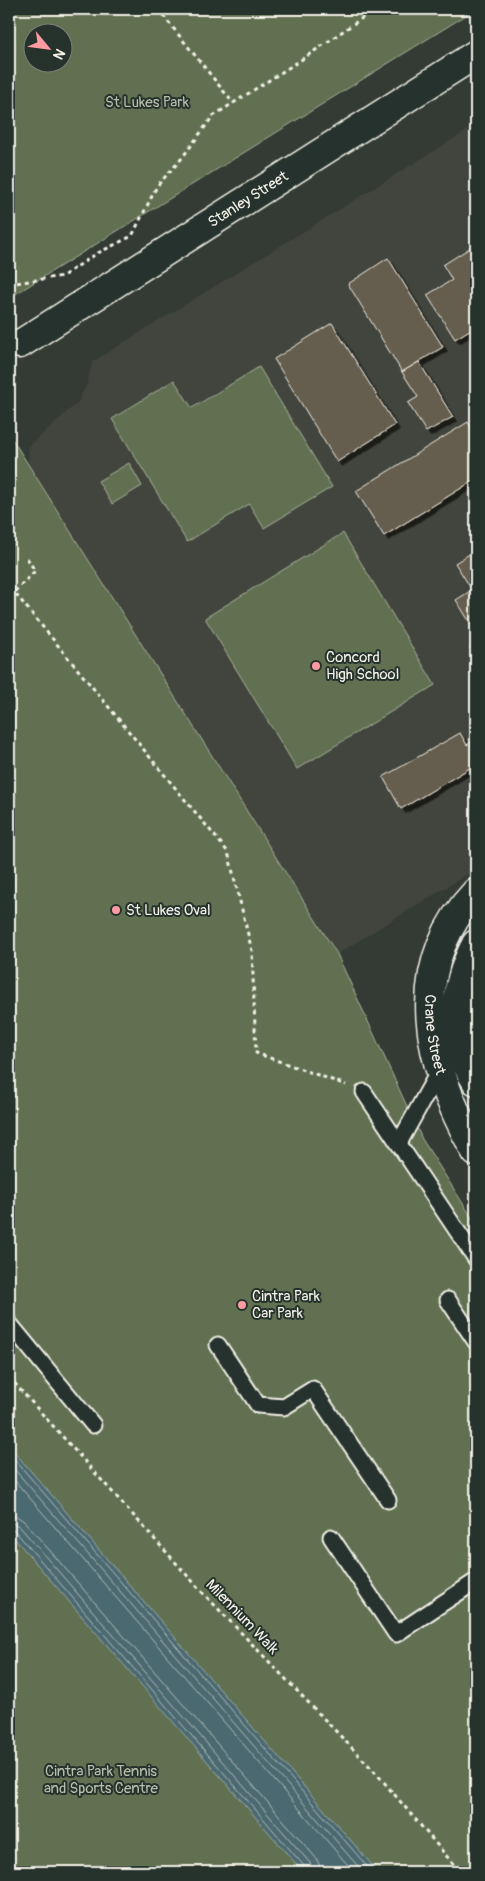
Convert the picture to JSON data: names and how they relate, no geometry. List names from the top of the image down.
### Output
{
  "streets": {
    "street": ["Stanley Street", "Crane Street"],
    "path": ["Milennium Walk"]
  },
  "parks": ["St Lukes Park", "Cintra Park Tennis and Sports Centre"],
  "places": ["Concord High School", "St Lukes Oval", "Cintra Park Car Park"],
  "north": "bottom right"
}
